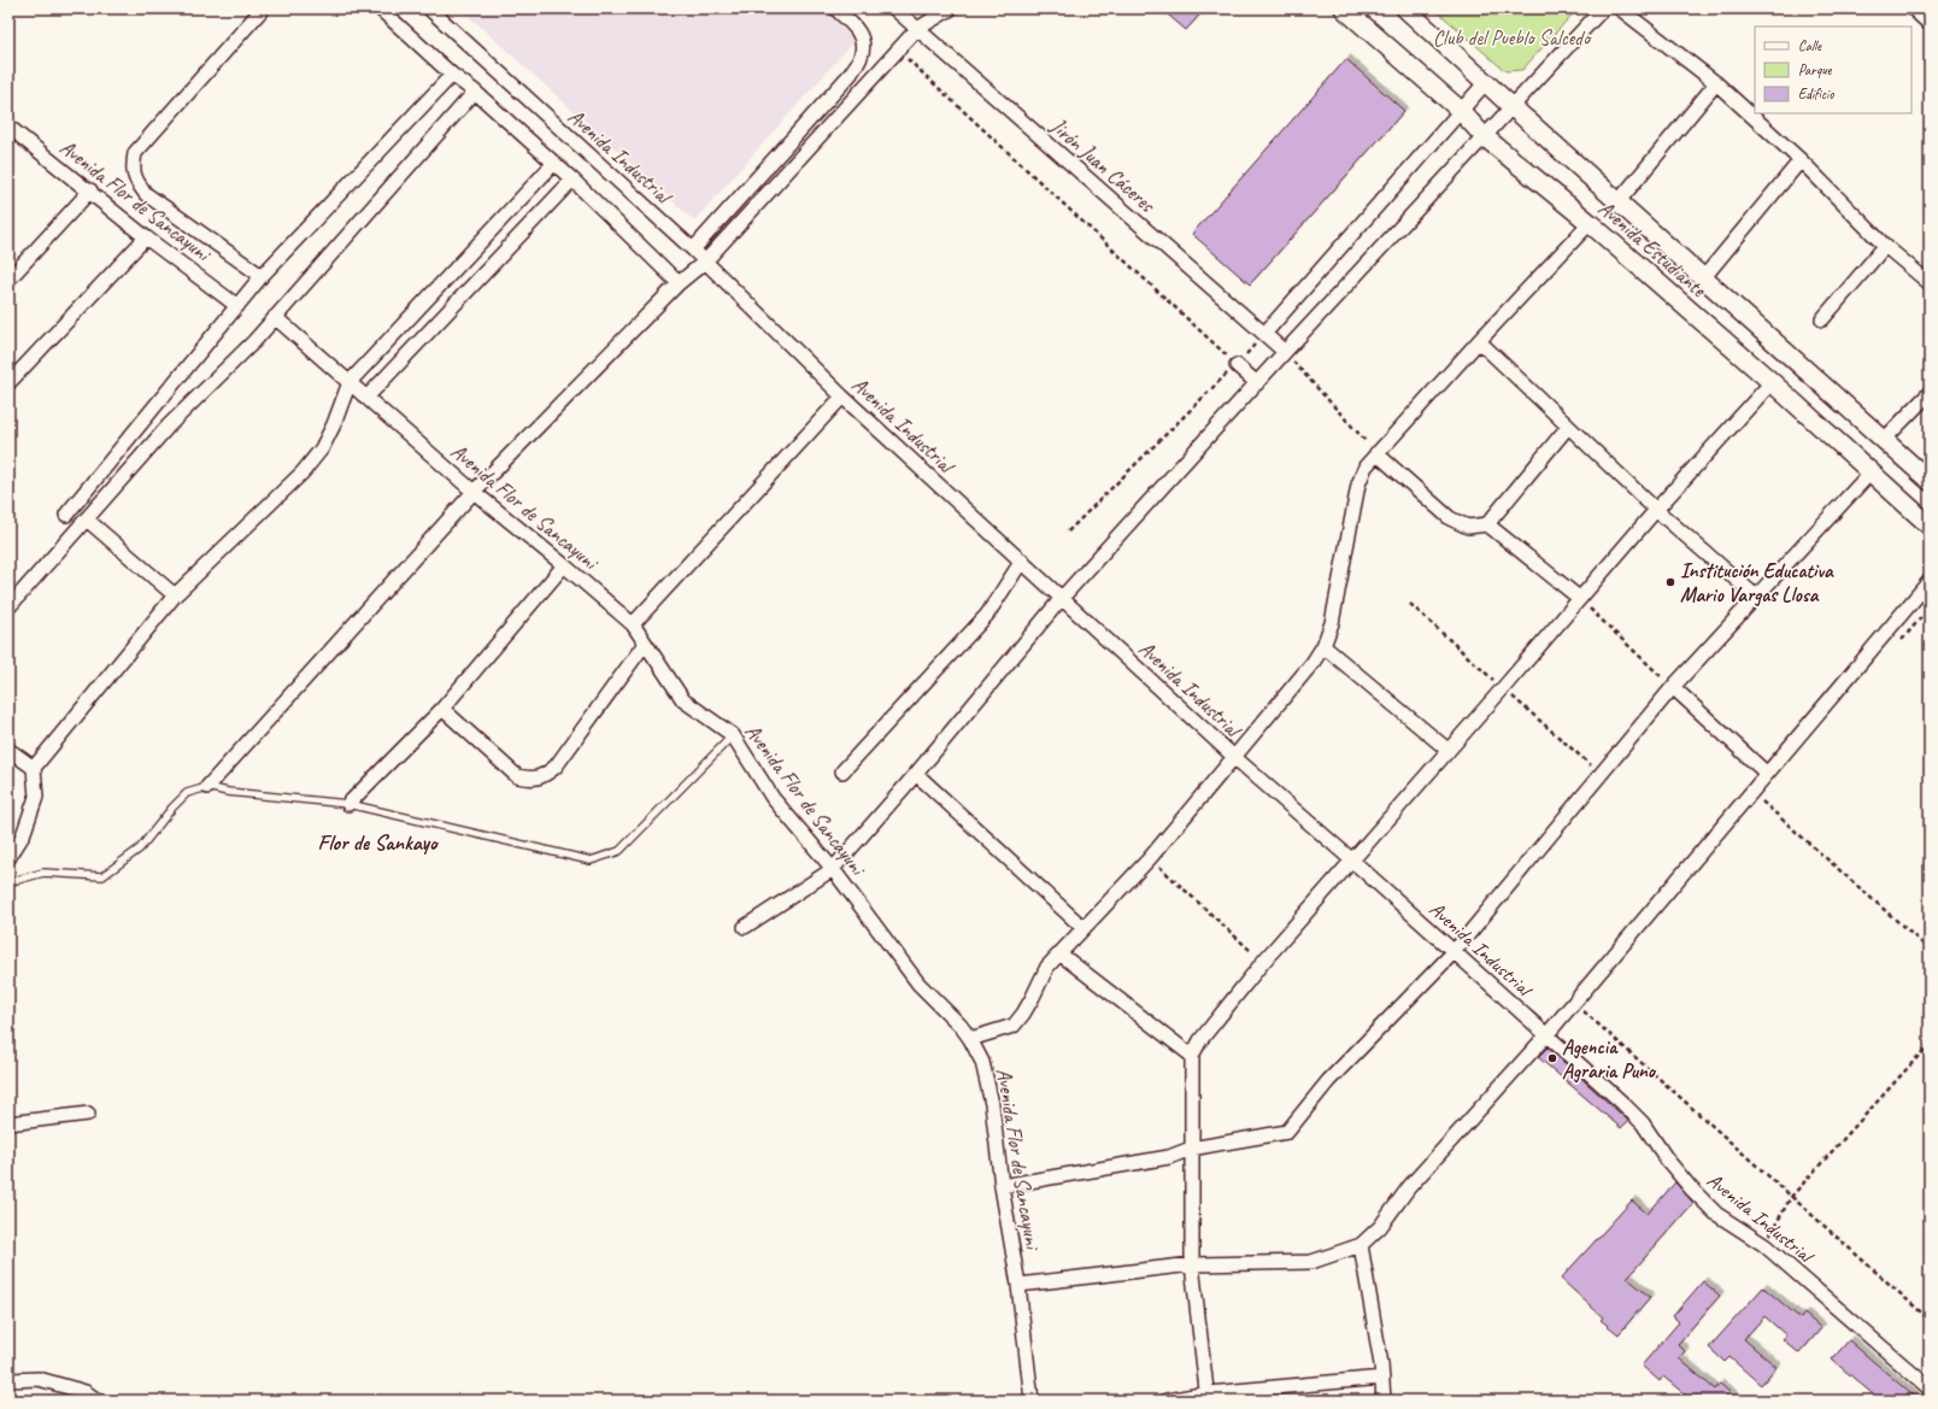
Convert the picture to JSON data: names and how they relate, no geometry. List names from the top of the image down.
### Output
{
  "streets": {
    "street": [
      "Avenida Industrial",
      "Jirón Juan Cáceres",
      "Avenida Flor de Sancayuni",
      "Avenida Estudiante"
    ]
  },
  "districts": ["Flor de Sankayo"],
  "parks": ["Club del Pueblo Salcedo"],
  "places": ["Institución Educativa Mario Vargas Llosa", "Agencia Agraria Puno"],
  "legend": ["Calle", "Parque", "Edificio"]
}
